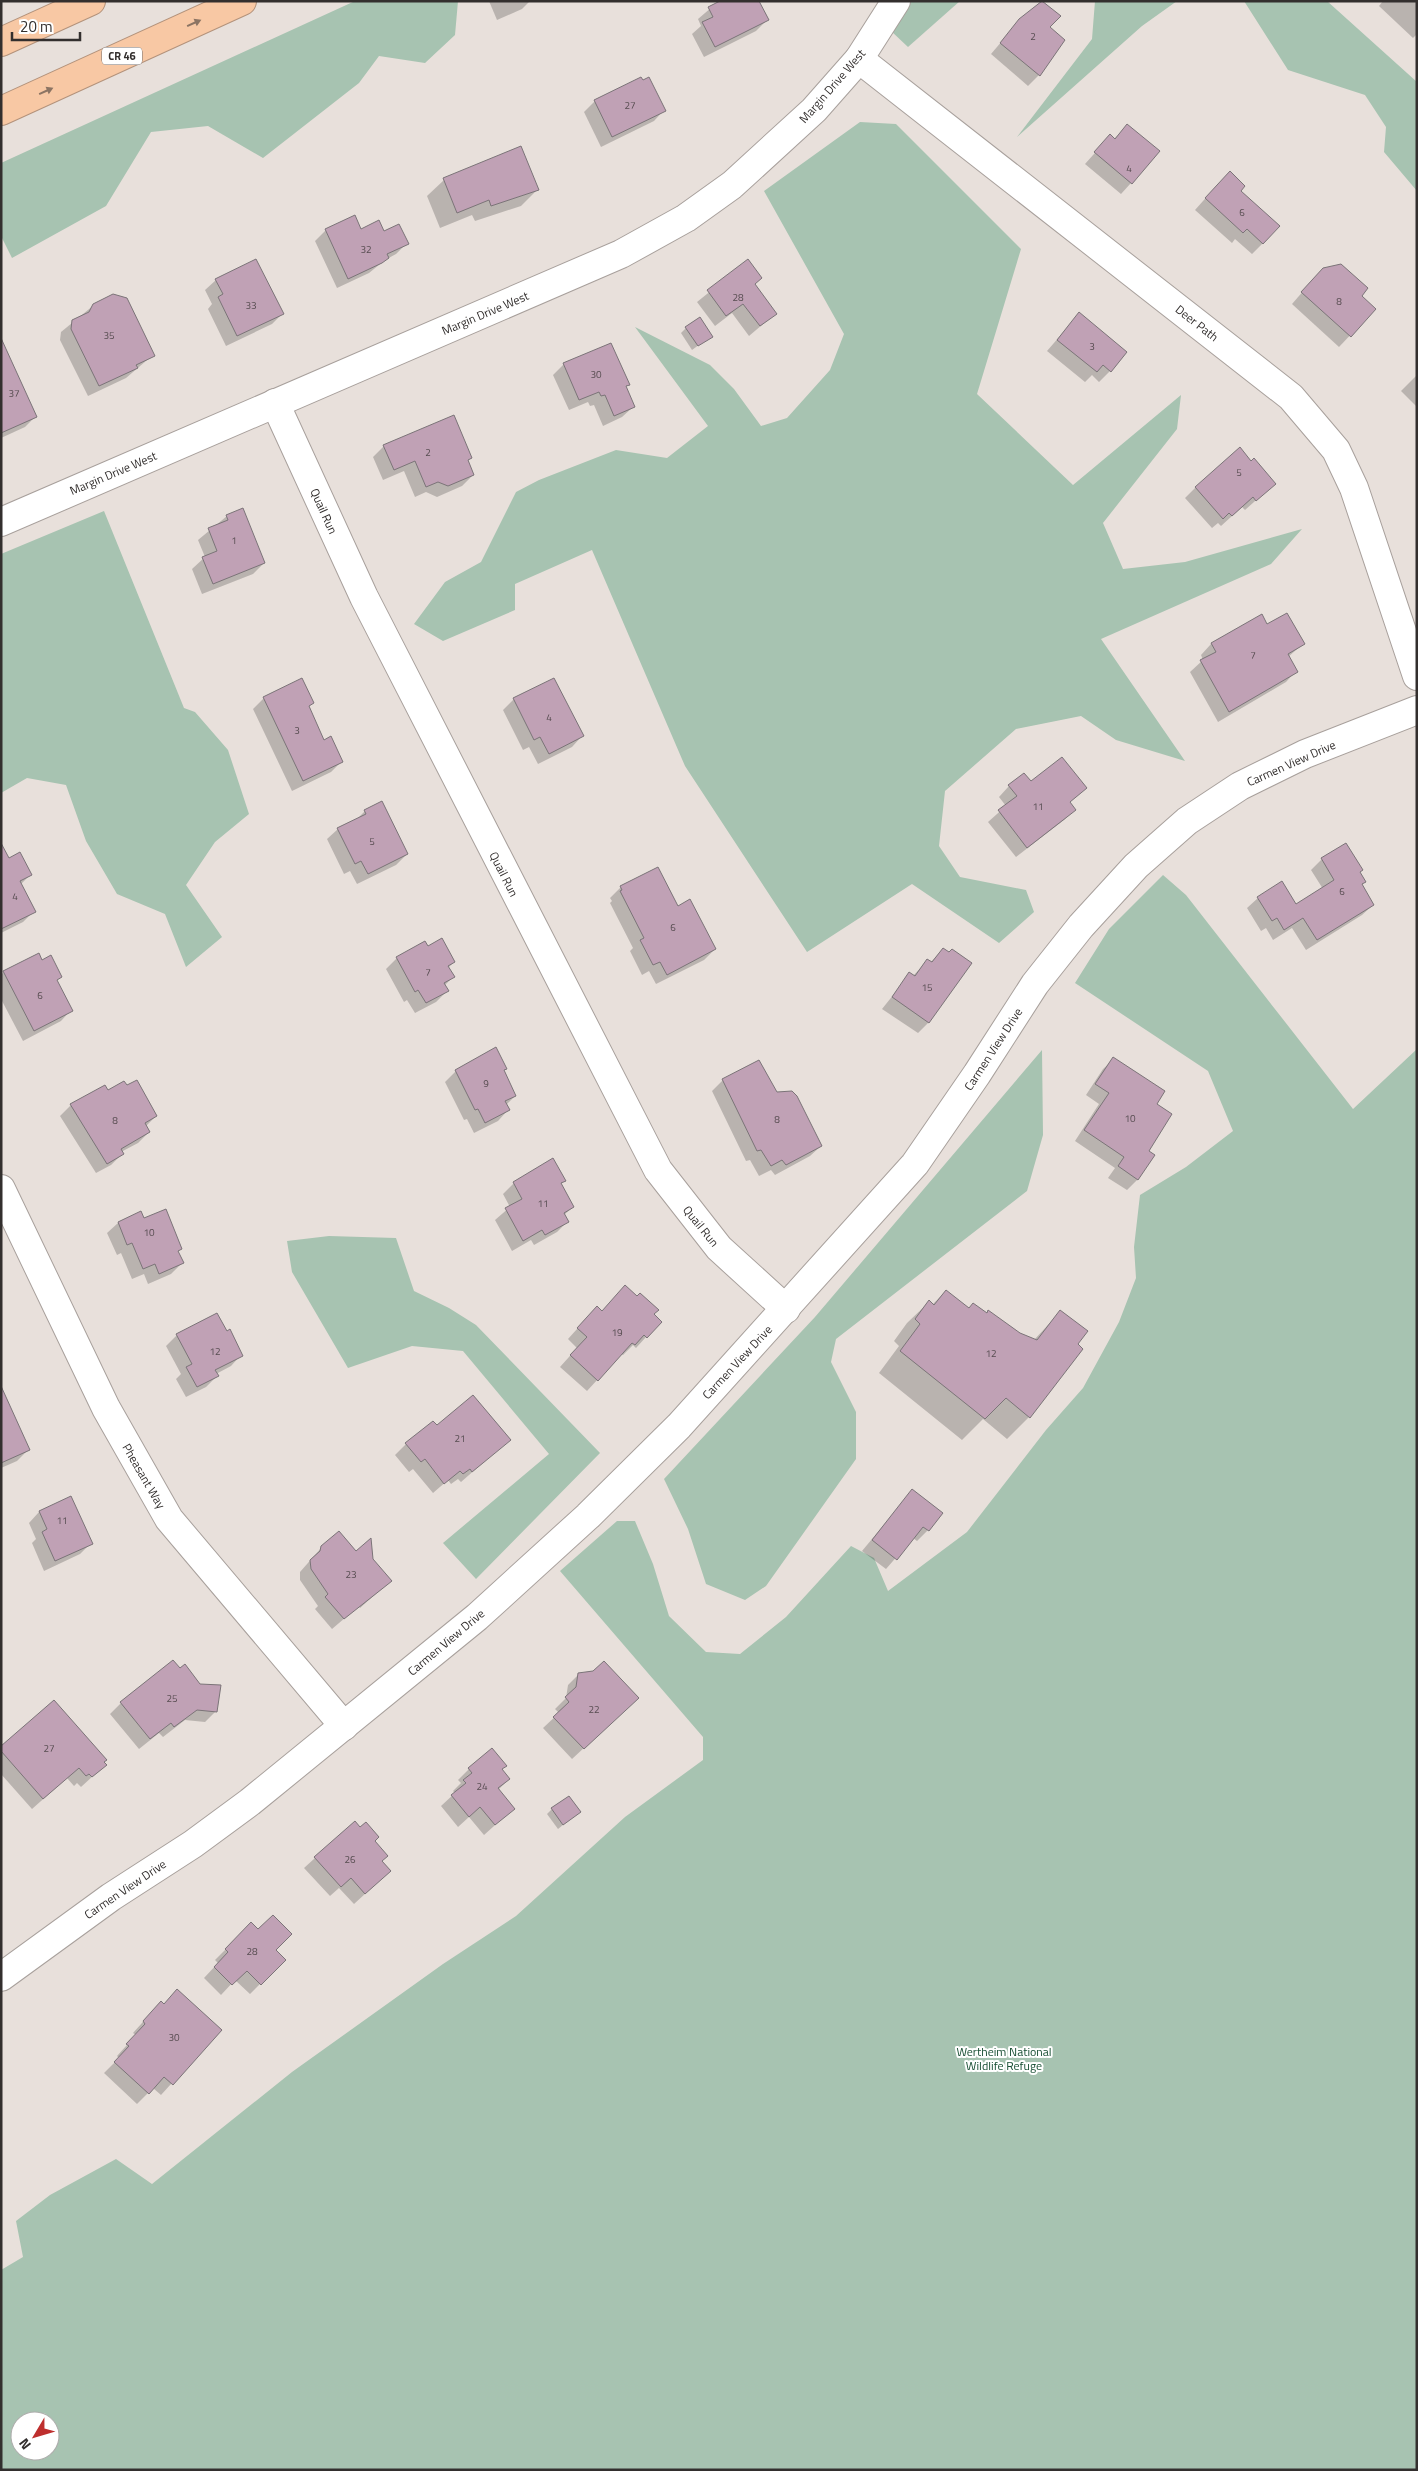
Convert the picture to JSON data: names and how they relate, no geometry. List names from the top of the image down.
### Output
{
  "streets": {
    "highway": ["CR 46"],
    "street": [
      "Margin Drive West",
      "Deer Path",
      "Quail Run",
      "Carmen View Drive",
      "Pheasant Way"
    ]
  },
  "crossings": [
    ["Margin Drive West", "Deer Path"],
    ["Margin Drive West", "Quail Run"],
    ["Quail Run", "Carmen View Drive"],
    ["Carmen View Drive", "Pheasant Way"]
  ],
  "parks": ["Wertheim National Wildlife Refuge"],
  "house_numbers": [
    "2",
    "27",
    "4",
    "6",
    "32",
    "28",
    "8",
    "33",
    "35",
    "3",
    "30",
    "37",
    "2",
    "5",
    "1",
    "7",
    "4",
    "3",
    "11",
    "5",
    "6",
    "4",
    "6",
    "7",
    "15",
    "6",
    "9",
    "10",
    "8",
    "8",
    "11",
    "10",
    "19",
    "12",
    "12",
    "21",
    "11",
    "23",
    "25",
    "22",
    "27",
    "24",
    "26",
    "28",
    "30"
  ],
  "scale_bar": "20 m",
  "north": "bottom left"
}
